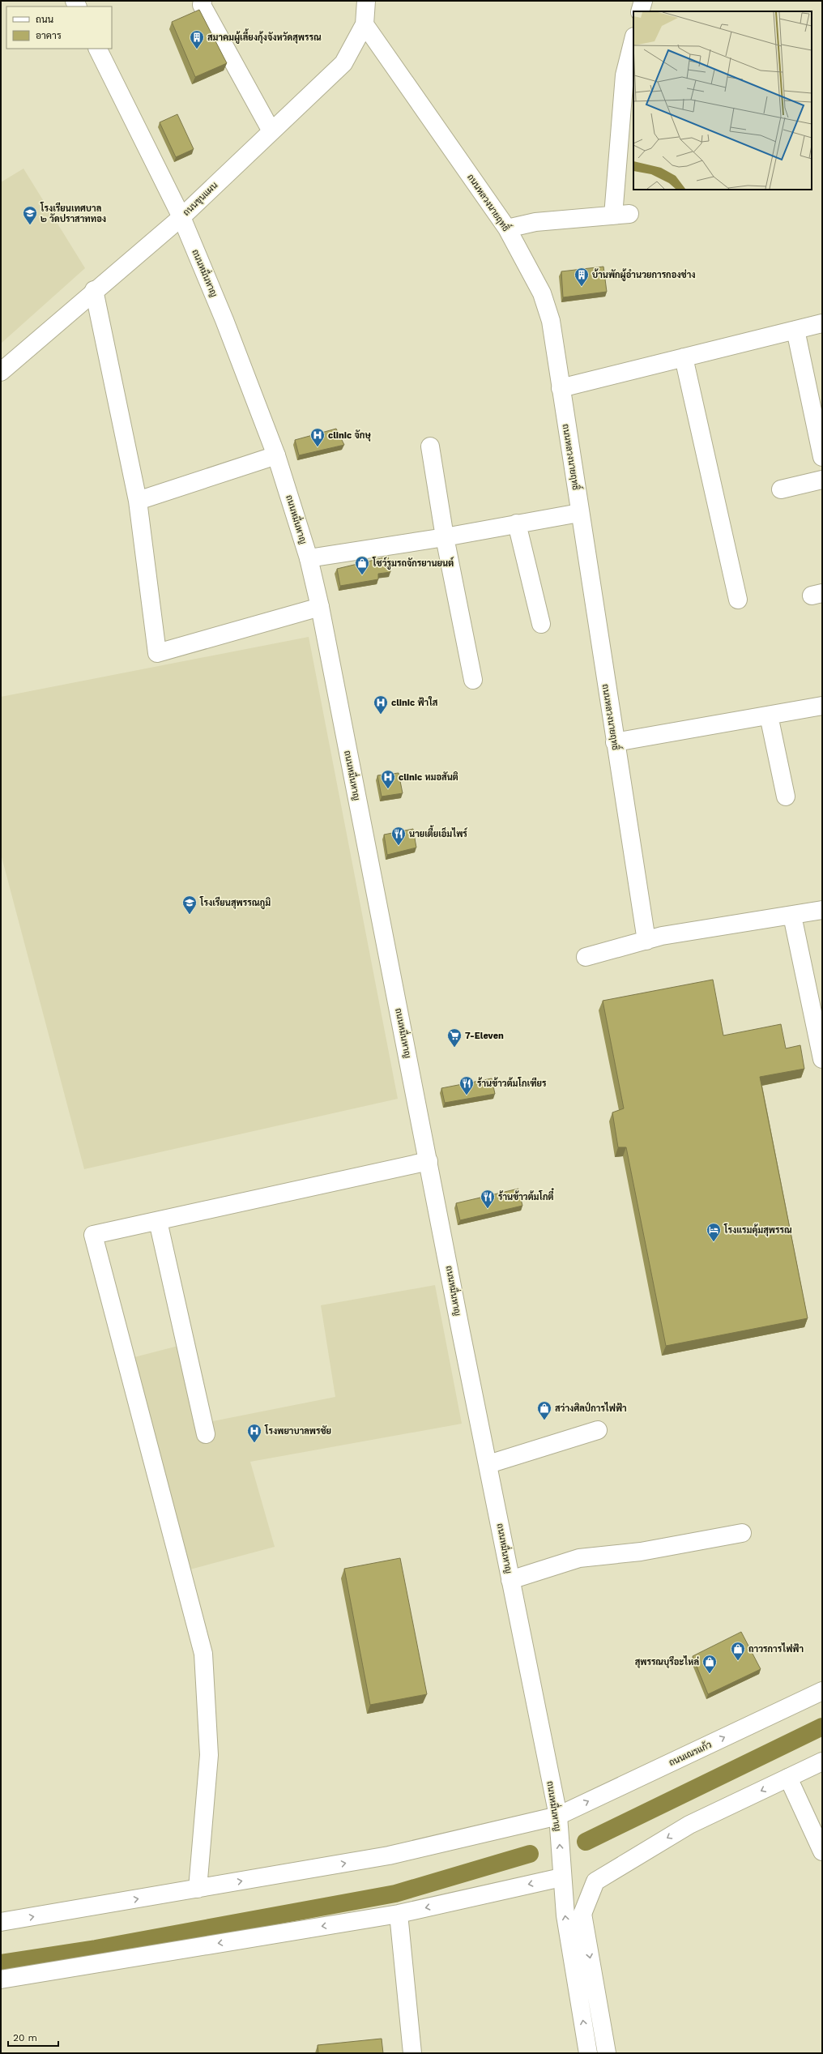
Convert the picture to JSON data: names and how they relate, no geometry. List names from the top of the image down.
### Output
{
  "streets": {
    "street": [
      "ถนนขุนแผน",
      "ถนนหลวงนายฤทธิ์",
      "ถนนหมื่นหาญ",
      "ถนนเณรแก้ว"
    ]
  },
  "crossings": [
    ["ถนนขุนแผน", "ถนนหลวงนายฤทธิ์"],
    ["ถนนขุนแผน", "ถนนหมื่นหาญ"],
    ["ถนนหมื่นหาญ", "ถนนเณรแก้ว"]
  ],
  "places": {
    "building": ["สมาคมผู้เลี้ยงกุ้งจังหวัดสุพรรณ", "บ้านพักผู้อำนวยการกองช่าง"],
    "school or university": ["โรงเรียนเทศบาล ๒ วัดปราสาททอง", "โรงเรียนสุพรรณภูมิ"],
    "hospital": [
      "clinic จักษุ",
      "clinic ฟ้าใส",
      "clinic หมอสันติ",
      "โรงพยาบาลพรชัย"
    ],
    "shop": [
      "โชว์รูมรถจักรยานยนต์",
      "สว่างศิลป์การไฟฟ้า",
      "ถาวรการไฟฟ้า",
      "สุพรรณบุรีอะไหล่"
    ],
    "restaurant": ["นายเตี้ยเอ็มไพร์", "ร้านข้าวต้มโกเฑียร", "ร้านข้าวต้มโกตี๋"],
    "supermarket": ["7-Eleven"],
    "hotel": ["โรงแรมคุ้มสุพรรณ"]
  },
  "legend": ["ถนน", "อาคาร"],
  "scale_bar": "20 m"
}
